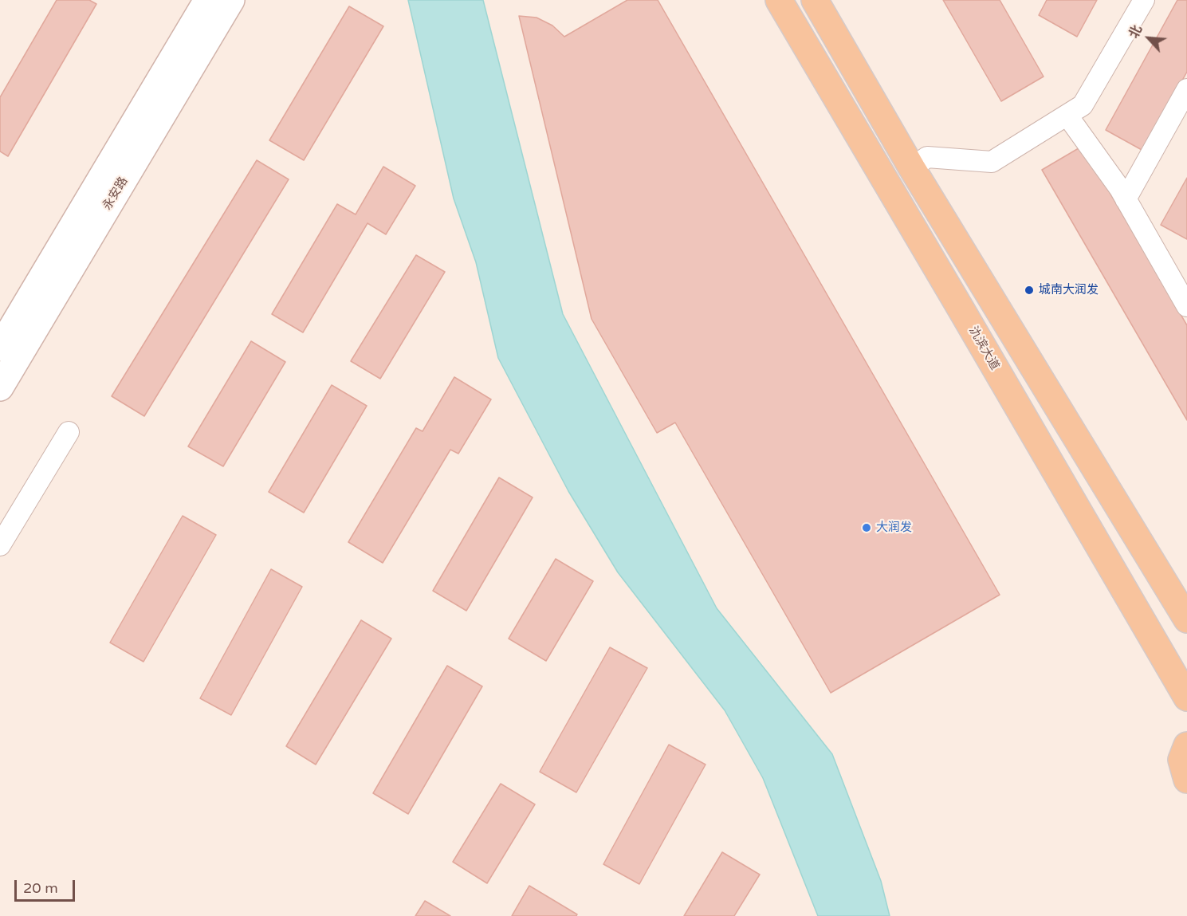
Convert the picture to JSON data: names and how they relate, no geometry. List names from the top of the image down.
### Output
{
  "streets": {
    "main road": ["氿滨大道"],
    "street": ["永安路"]
  },
  "places": ["城南大润发", "大润发"],
  "scale_bar": "20 m",
  "north": "top left"
}
